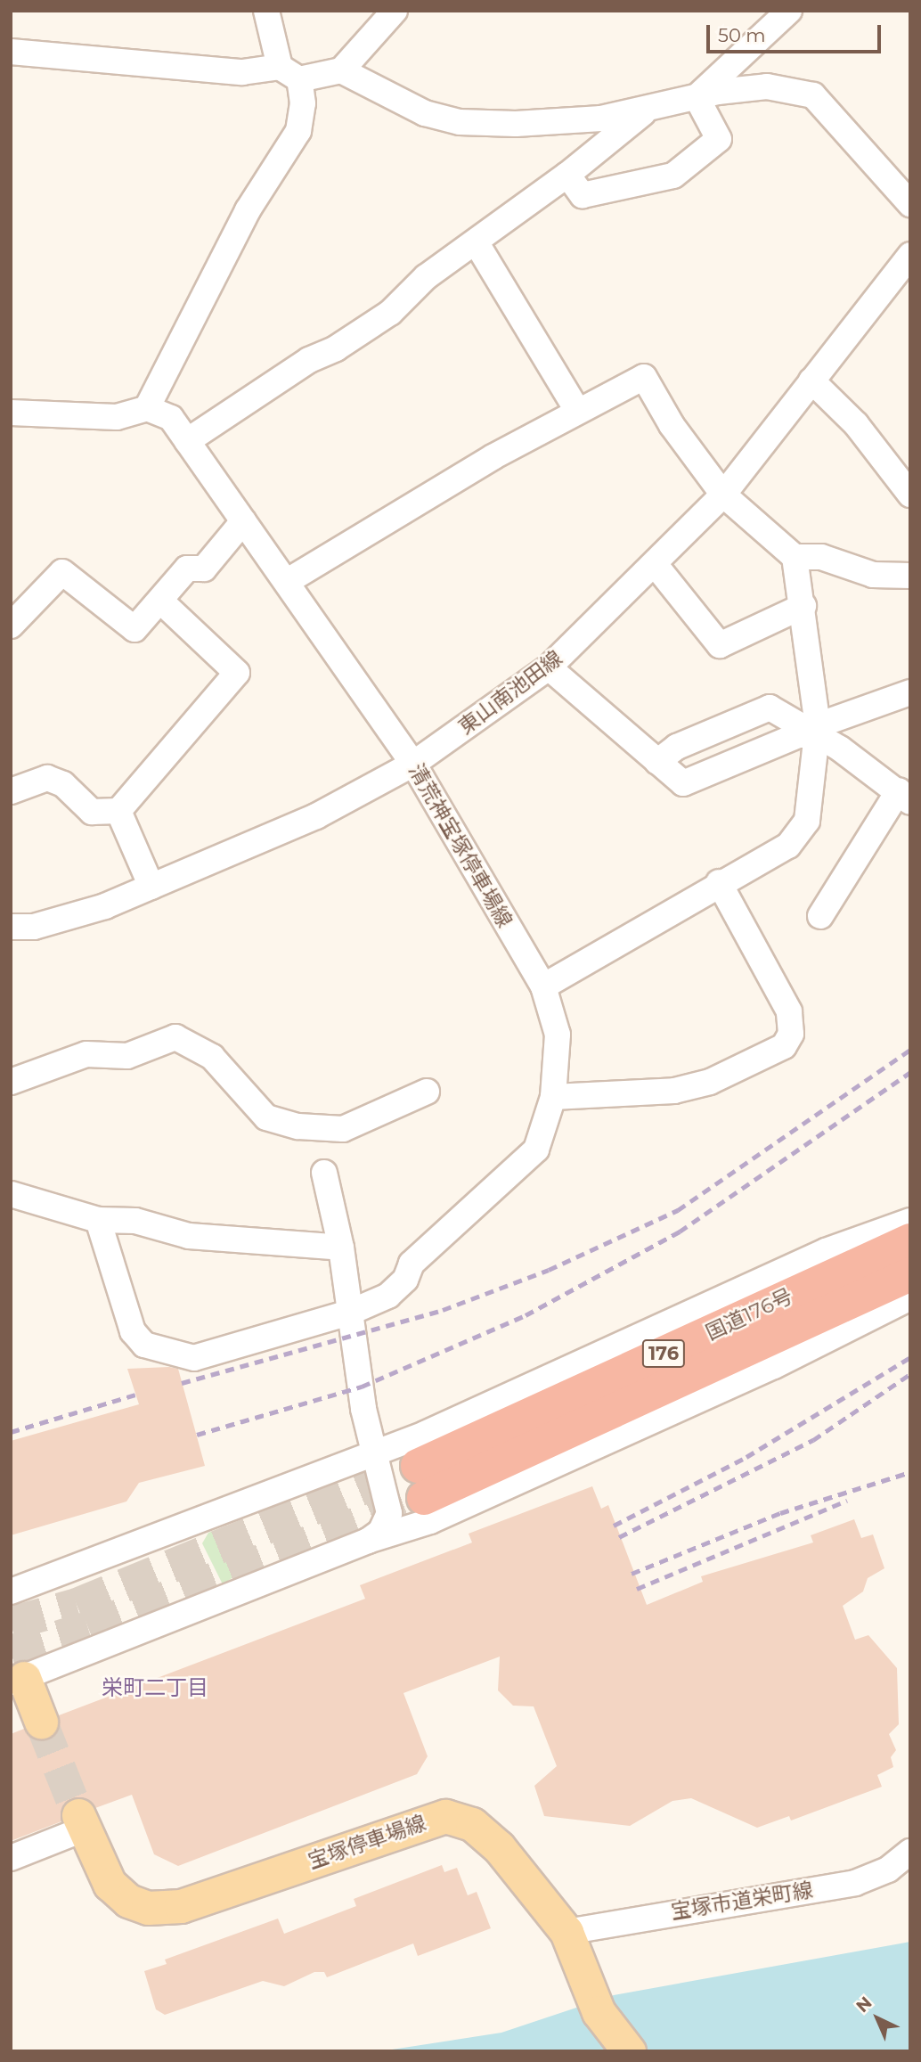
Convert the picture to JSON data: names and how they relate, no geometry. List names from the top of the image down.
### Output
{
  "streets": {
    "highway": ["国道176号", "176"],
    "main road": ["宝塚停車場線"],
    "street": ["東山南池田線", "清荒神宝塚停車場線", "宝塚市道栄町線"]
  },
  "crossings": [
    ["東山南池田線", "清荒神宝塚停車場線"],
    ["宝塚停車場線", "宝塚市道栄町線"]
  ],
  "districts": ["栄町二丁目"],
  "scale_bar": "50 m",
  "north": "top left"
}
